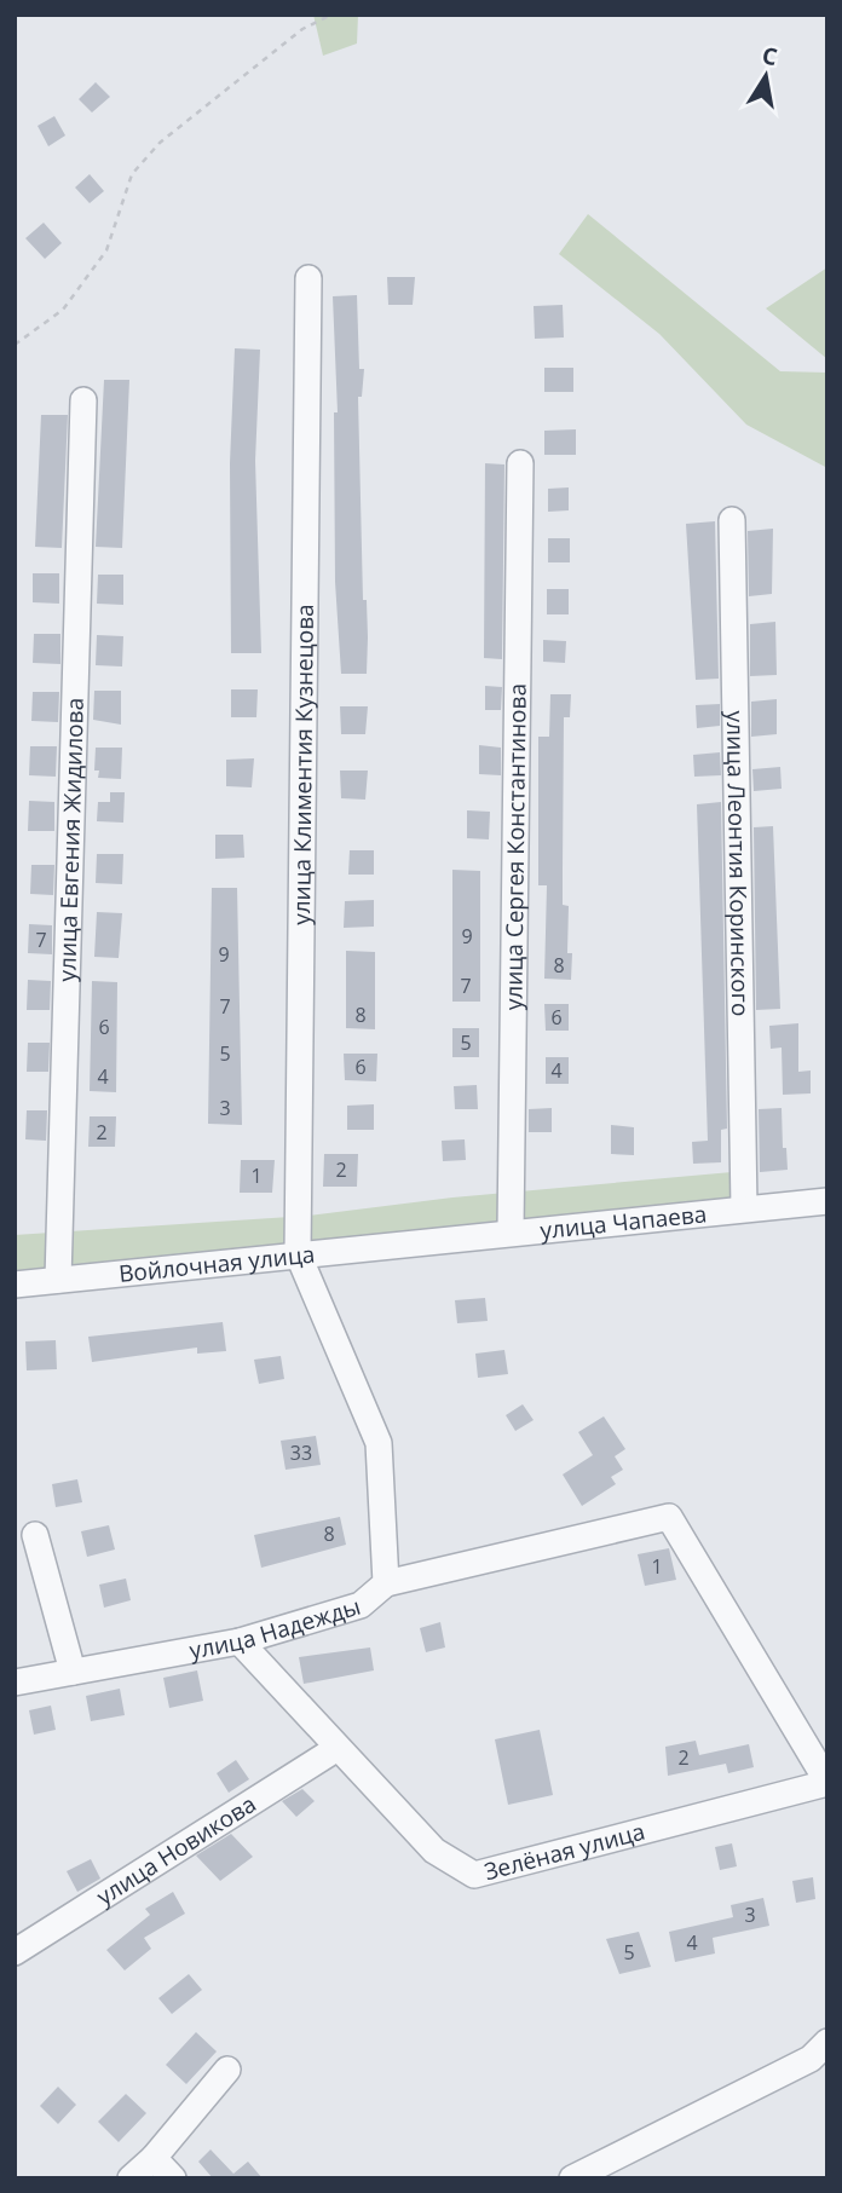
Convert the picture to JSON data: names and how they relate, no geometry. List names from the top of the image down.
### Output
{
  "streets": {
    "street": [
      "улица Климентия Кузнецова",
      "улица Евгения Жидилова",
      "улица Сергея Константинова",
      "улица Леонтия Коринского",
      "улица Чапаева",
      "Войлочная улица",
      "улица Надежды",
      "улица Новикова",
      "Зелёная улица"
    ]
  },
  "crossings": [
    ["улица Климентия Кузнецова", "Войлочная улица"],
    ["улица Климентия Кузнецова", "улица Надежды"],
    ["улица Евгения Жидилова", "Войлочная улица"],
    ["улица Сергея Константинова", "улица Чапаева"],
    ["улица Леонтия Коринского", "улица Чапаева"],
    ["улица Чапаева", "Войлочная улица"],
    ["Войлочная улица", "улица Надежды"],
    ["улица Надежды", "Зелёная улица"],
    ["улица Новикова", "Зелёная улица"]
  ],
  "house_numbers": [
    "9",
    "7",
    "9",
    "8",
    "7",
    "7",
    "8",
    "6",
    "6",
    "5",
    "5",
    "6",
    "4",
    "4",
    "3",
    "2",
    "2",
    "1",
    "33",
    "8",
    "1",
    "2",
    "3",
    "4",
    "5"
  ],
  "north": "top"
}
